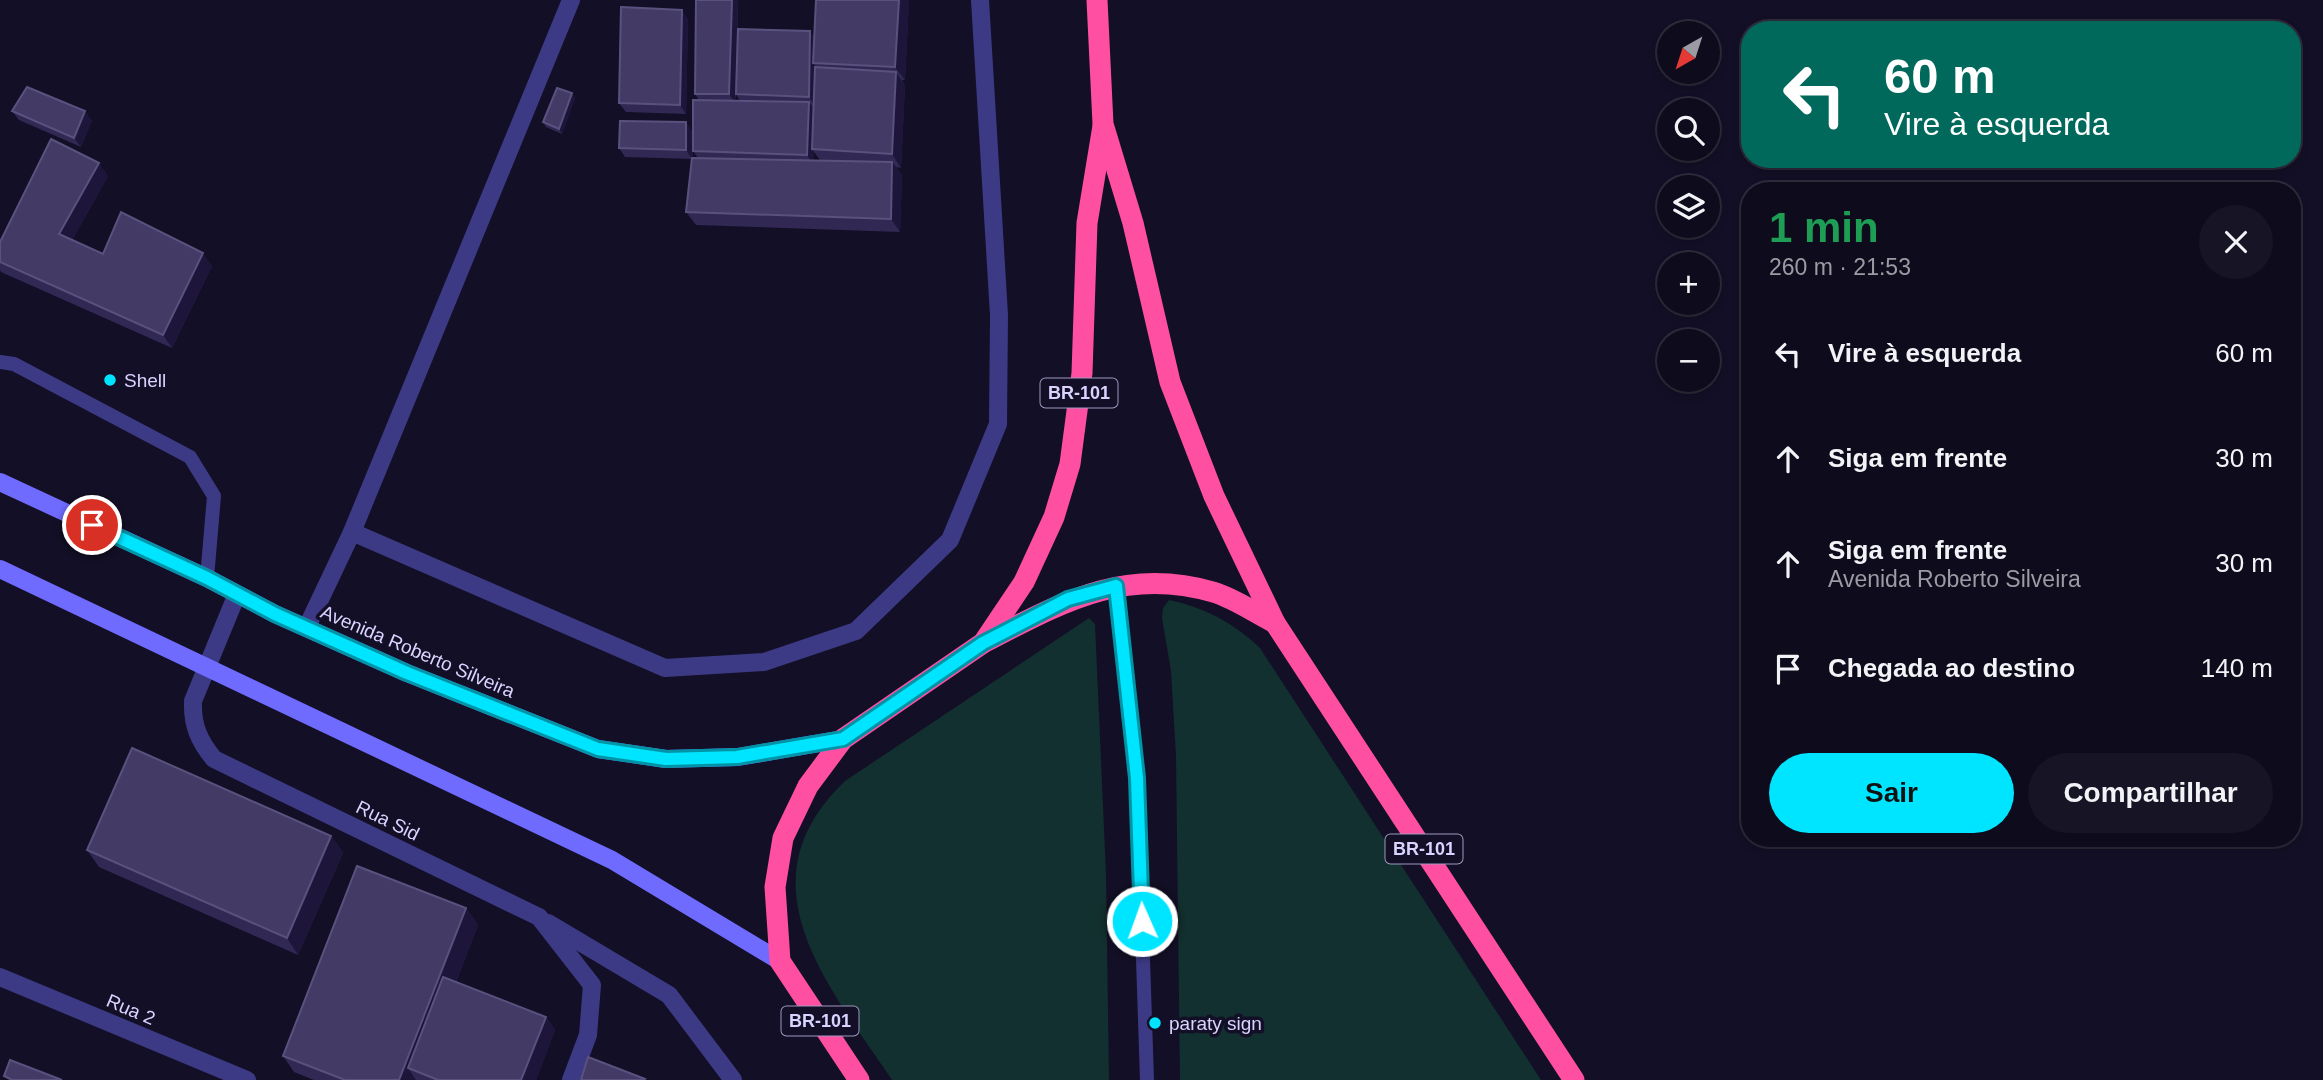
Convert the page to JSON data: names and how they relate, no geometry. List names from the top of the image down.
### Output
{
  "streets": {
    "highway": ["BR-101"],
    "street": ["Avenida Roberto Silveira", "Rua Sid", "Rua 2"]
  },
  "crossings": [
    ["BR-101", "Avenida Roberto Silveira"],
    ["Avenida Roberto Silveira", "Rua Sid"]
  ],
  "places": ["Shell", "paraty sign"],
  "north": "bottom left",
  "page": {
    "map_buttons": ["+", "−"],
    "turn": ["60 m", "Vire à esquerda"],
    "heading": ["1 min", "260 m · 21:53"],
    "list": [
      {
        "name": "Vire à esquerda",
        "value": "60 m"
      },
      {
        "name": "Siga em frente",
        "value": "30 m"
      },
      {
        "name": "Siga em frente",
        "note": "Avenida Roberto Silveira",
        "value": "30 m"
      },
      {
        "name": "Chegada ao destino",
        "value": "140 m"
      }
    ],
    "buttons": ["Sair", "Compartilhar"]
  }
}
